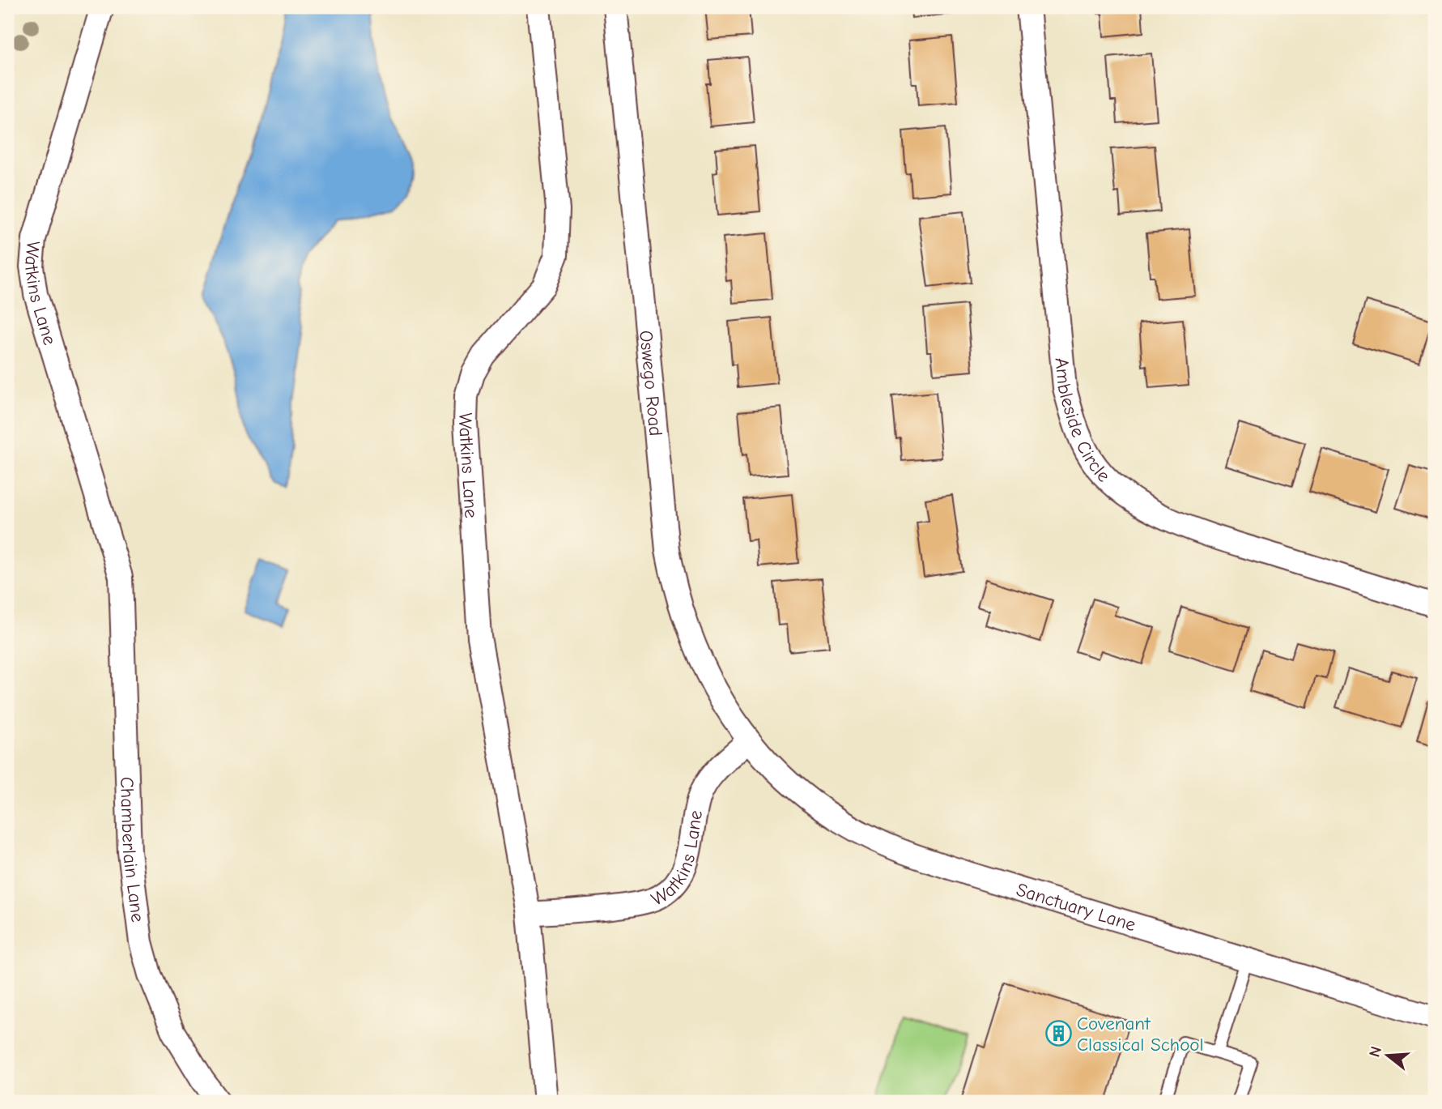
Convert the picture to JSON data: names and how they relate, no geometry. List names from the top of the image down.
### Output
{
  "streets": {
    "street": [
      "Watkins Lane",
      "Oswego Road",
      "Ambleside Circle",
      "Chamberlain Lane",
      "Sanctuary Lane"
    ]
  },
  "crossings": [
    ["Watkins Lane", "Oswego Road"],
    ["Watkins Lane", "Chamberlain Lane"],
    ["Watkins Lane", "Sanctuary Lane"],
    ["Oswego Road", "Sanctuary Lane"]
  ],
  "places": {
    "building": ["Covenant Classical School"]
  },
  "north": "left"
}
